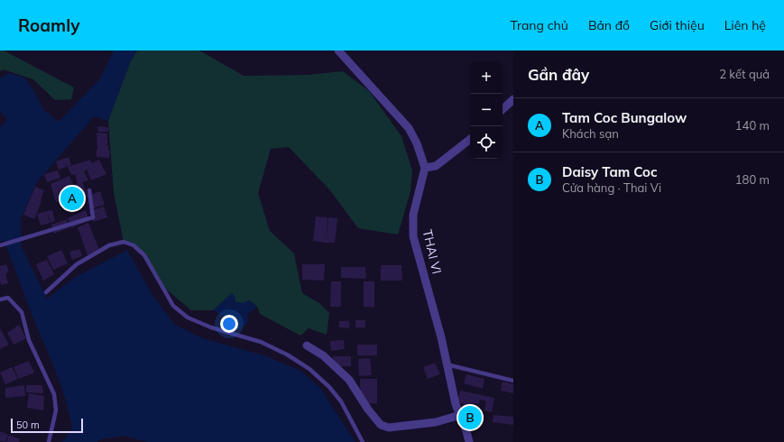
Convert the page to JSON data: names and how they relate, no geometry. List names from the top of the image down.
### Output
{
  "streets": {
    "street": ["THAI VI"]
  },
  "scale_bar": "50 m",
  "page": {
    "header": "Roamly",
    "nav": [
      "Trang chủ",
      "Bản đồ",
      "Giới thiệu",
      "Liên hệ"
    ],
    "heading": ["Gần đây", "2 kết quả"],
    "map_buttons": ["+", "−"],
    "list": [
      {
        "mark": "A",
        "name": "Tam Coc Bungalow",
        "note": "Khách sạn",
        "value": "140 m"
      },
      {
        "mark": "B",
        "name": "Daisy Tam Coc",
        "note": "Cửa hàng · Thai Vi",
        "value": "180 m"
      }
    ],
    "pins": ["A", "B"],
    "scale": "50 m"
  }
}
